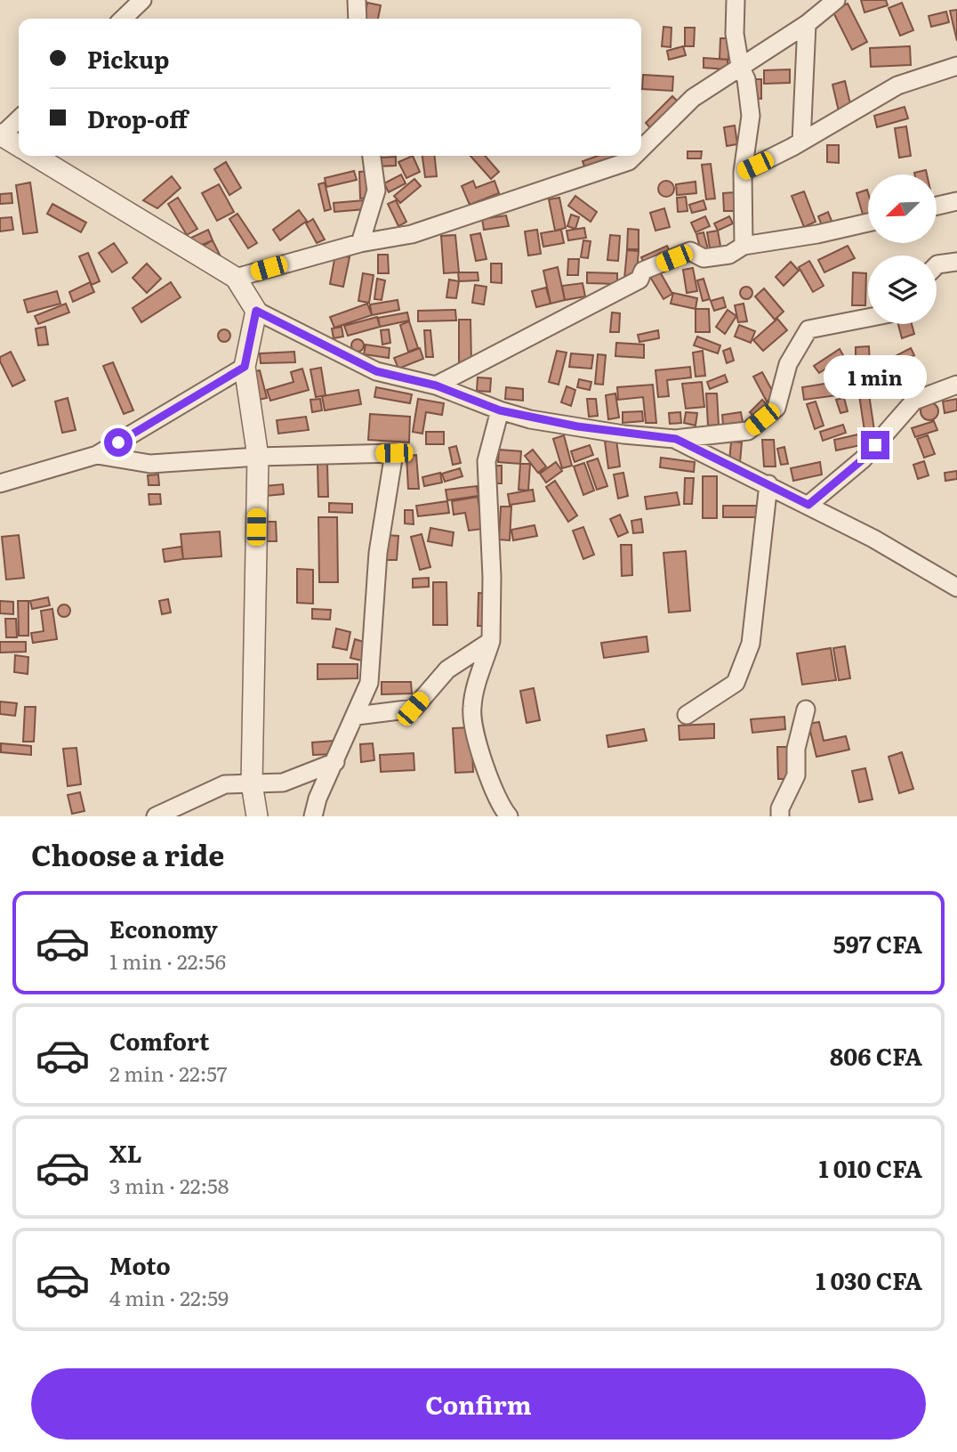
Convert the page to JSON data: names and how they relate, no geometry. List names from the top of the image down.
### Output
{
  "north": "bottom left",
  "page": {
    "banner": ["Pickup", "Drop-off"],
    "bubble": "1 min",
    "heading": "Choose a ride",
    "list": [
      {
        "name": "Economy",
        "note": "1 min · 22:56",
        "value": "597 CFA"
      },
      {
        "name": "Comfort",
        "note": "2 min · 22:57",
        "value": "806 CFA"
      },
      {
        "name": "XL",
        "note": "3 min · 22:58",
        "value": "1 010 CFA"
      },
      {
        "name": "Moto",
        "note": "4 min · 22:59",
        "value": "1 030 CFA"
      }
    ],
    "buttons": "Confirm"
  }
}
